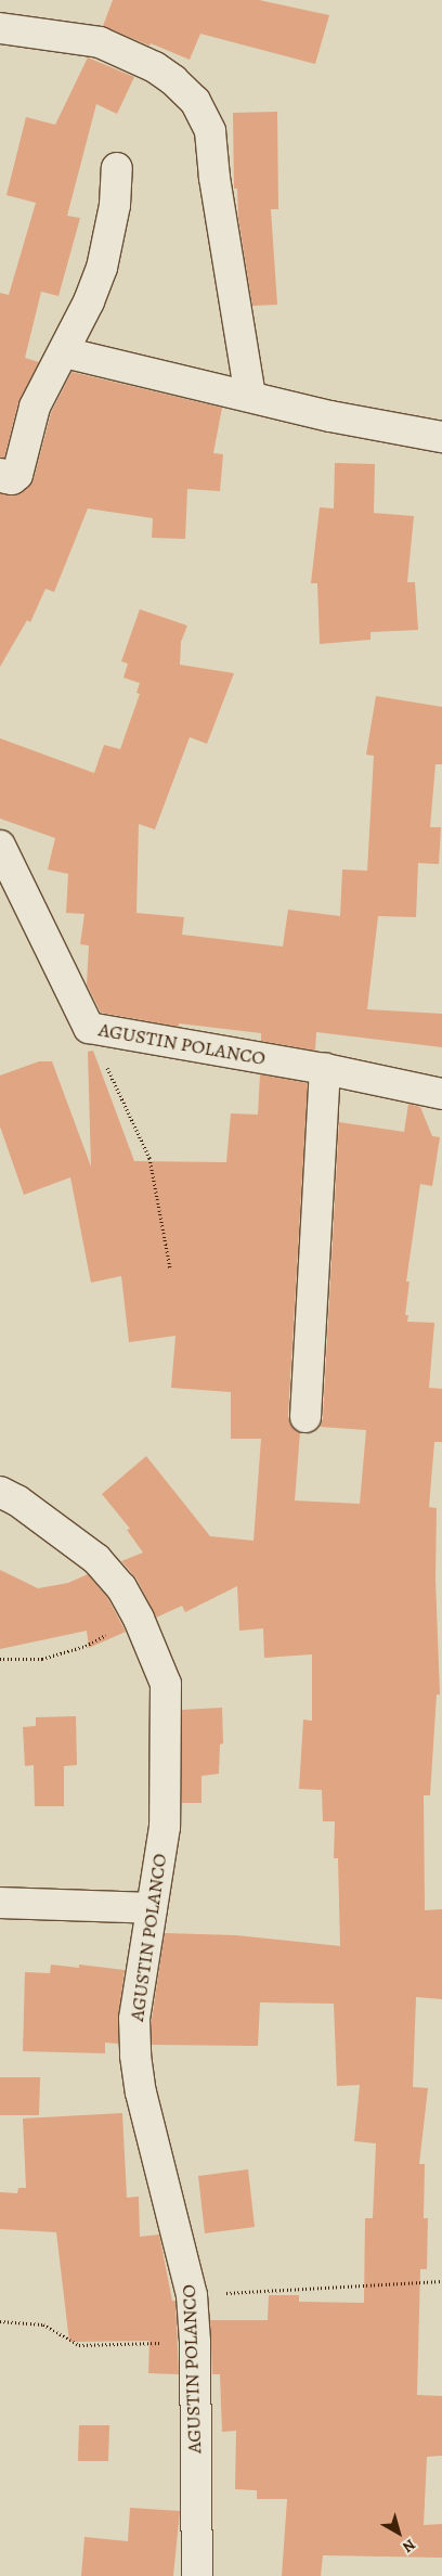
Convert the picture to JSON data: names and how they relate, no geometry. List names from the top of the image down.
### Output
{
  "streets": {
    "street": ["AGUSTIN POLANCO"]
  },
  "north": "bottom right"
}
